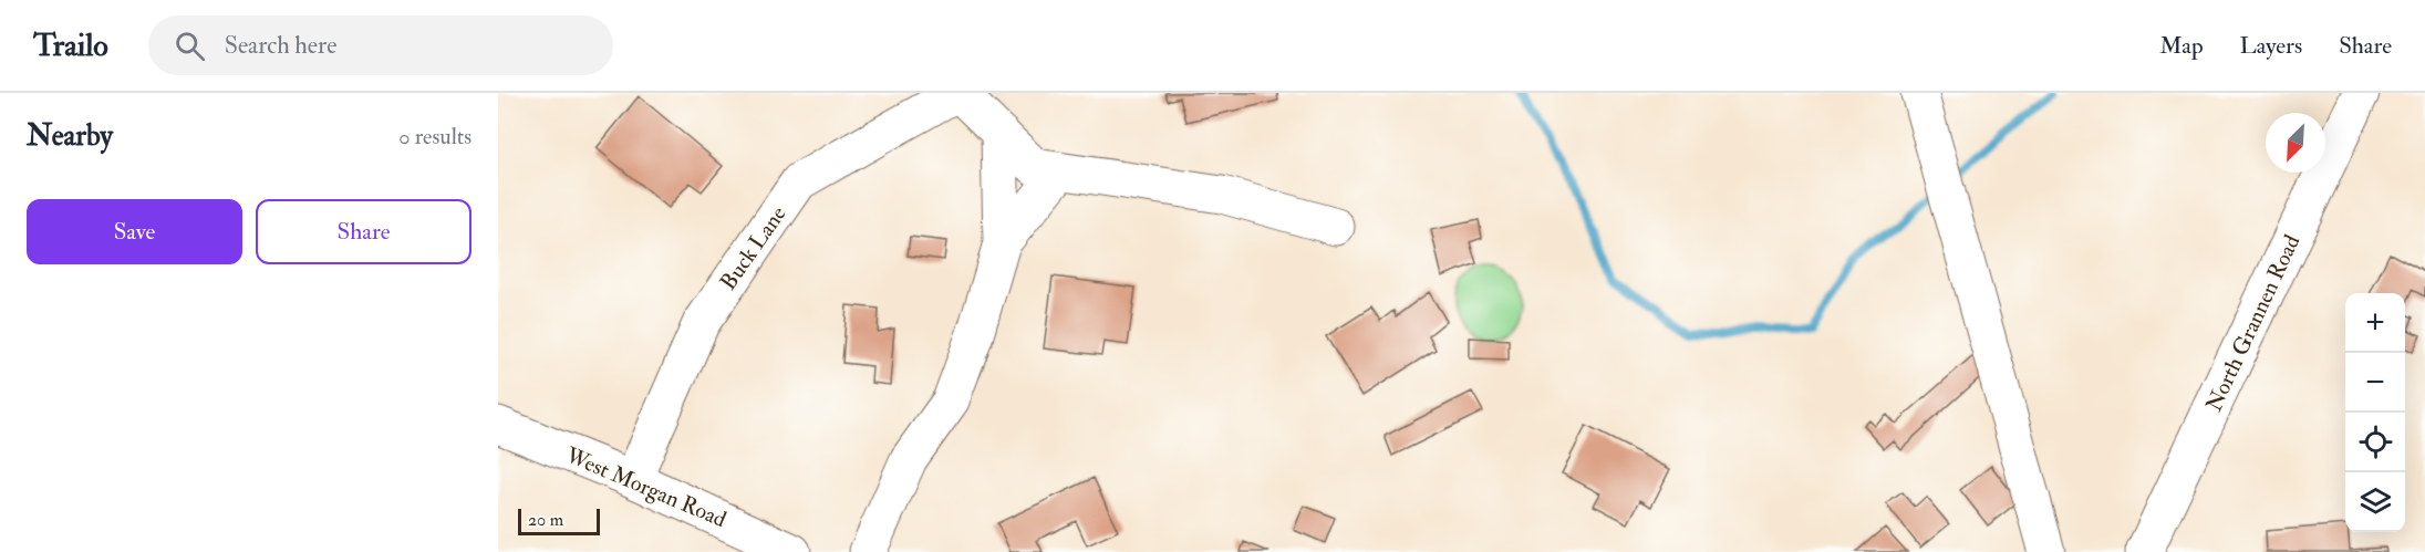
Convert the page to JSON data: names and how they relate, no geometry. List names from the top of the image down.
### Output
{
  "streets": {
    "street": ["Buck Lane", "North Grannen Road", "West Morgan Road"]
  },
  "crossings": [
    ["Buck Lane", "West Morgan Road"]
  ],
  "scale_bar": "20 m",
  "north": "bottom left",
  "page": {
    "header": "Trailo",
    "search": "Search here",
    "nav": ["Map", "Layers", "Share"],
    "heading": ["Nearby", "0 results"],
    "buttons": ["Save", "Share"],
    "map_buttons": ["+", "−"],
    "scale": "20 m"
  }
}
